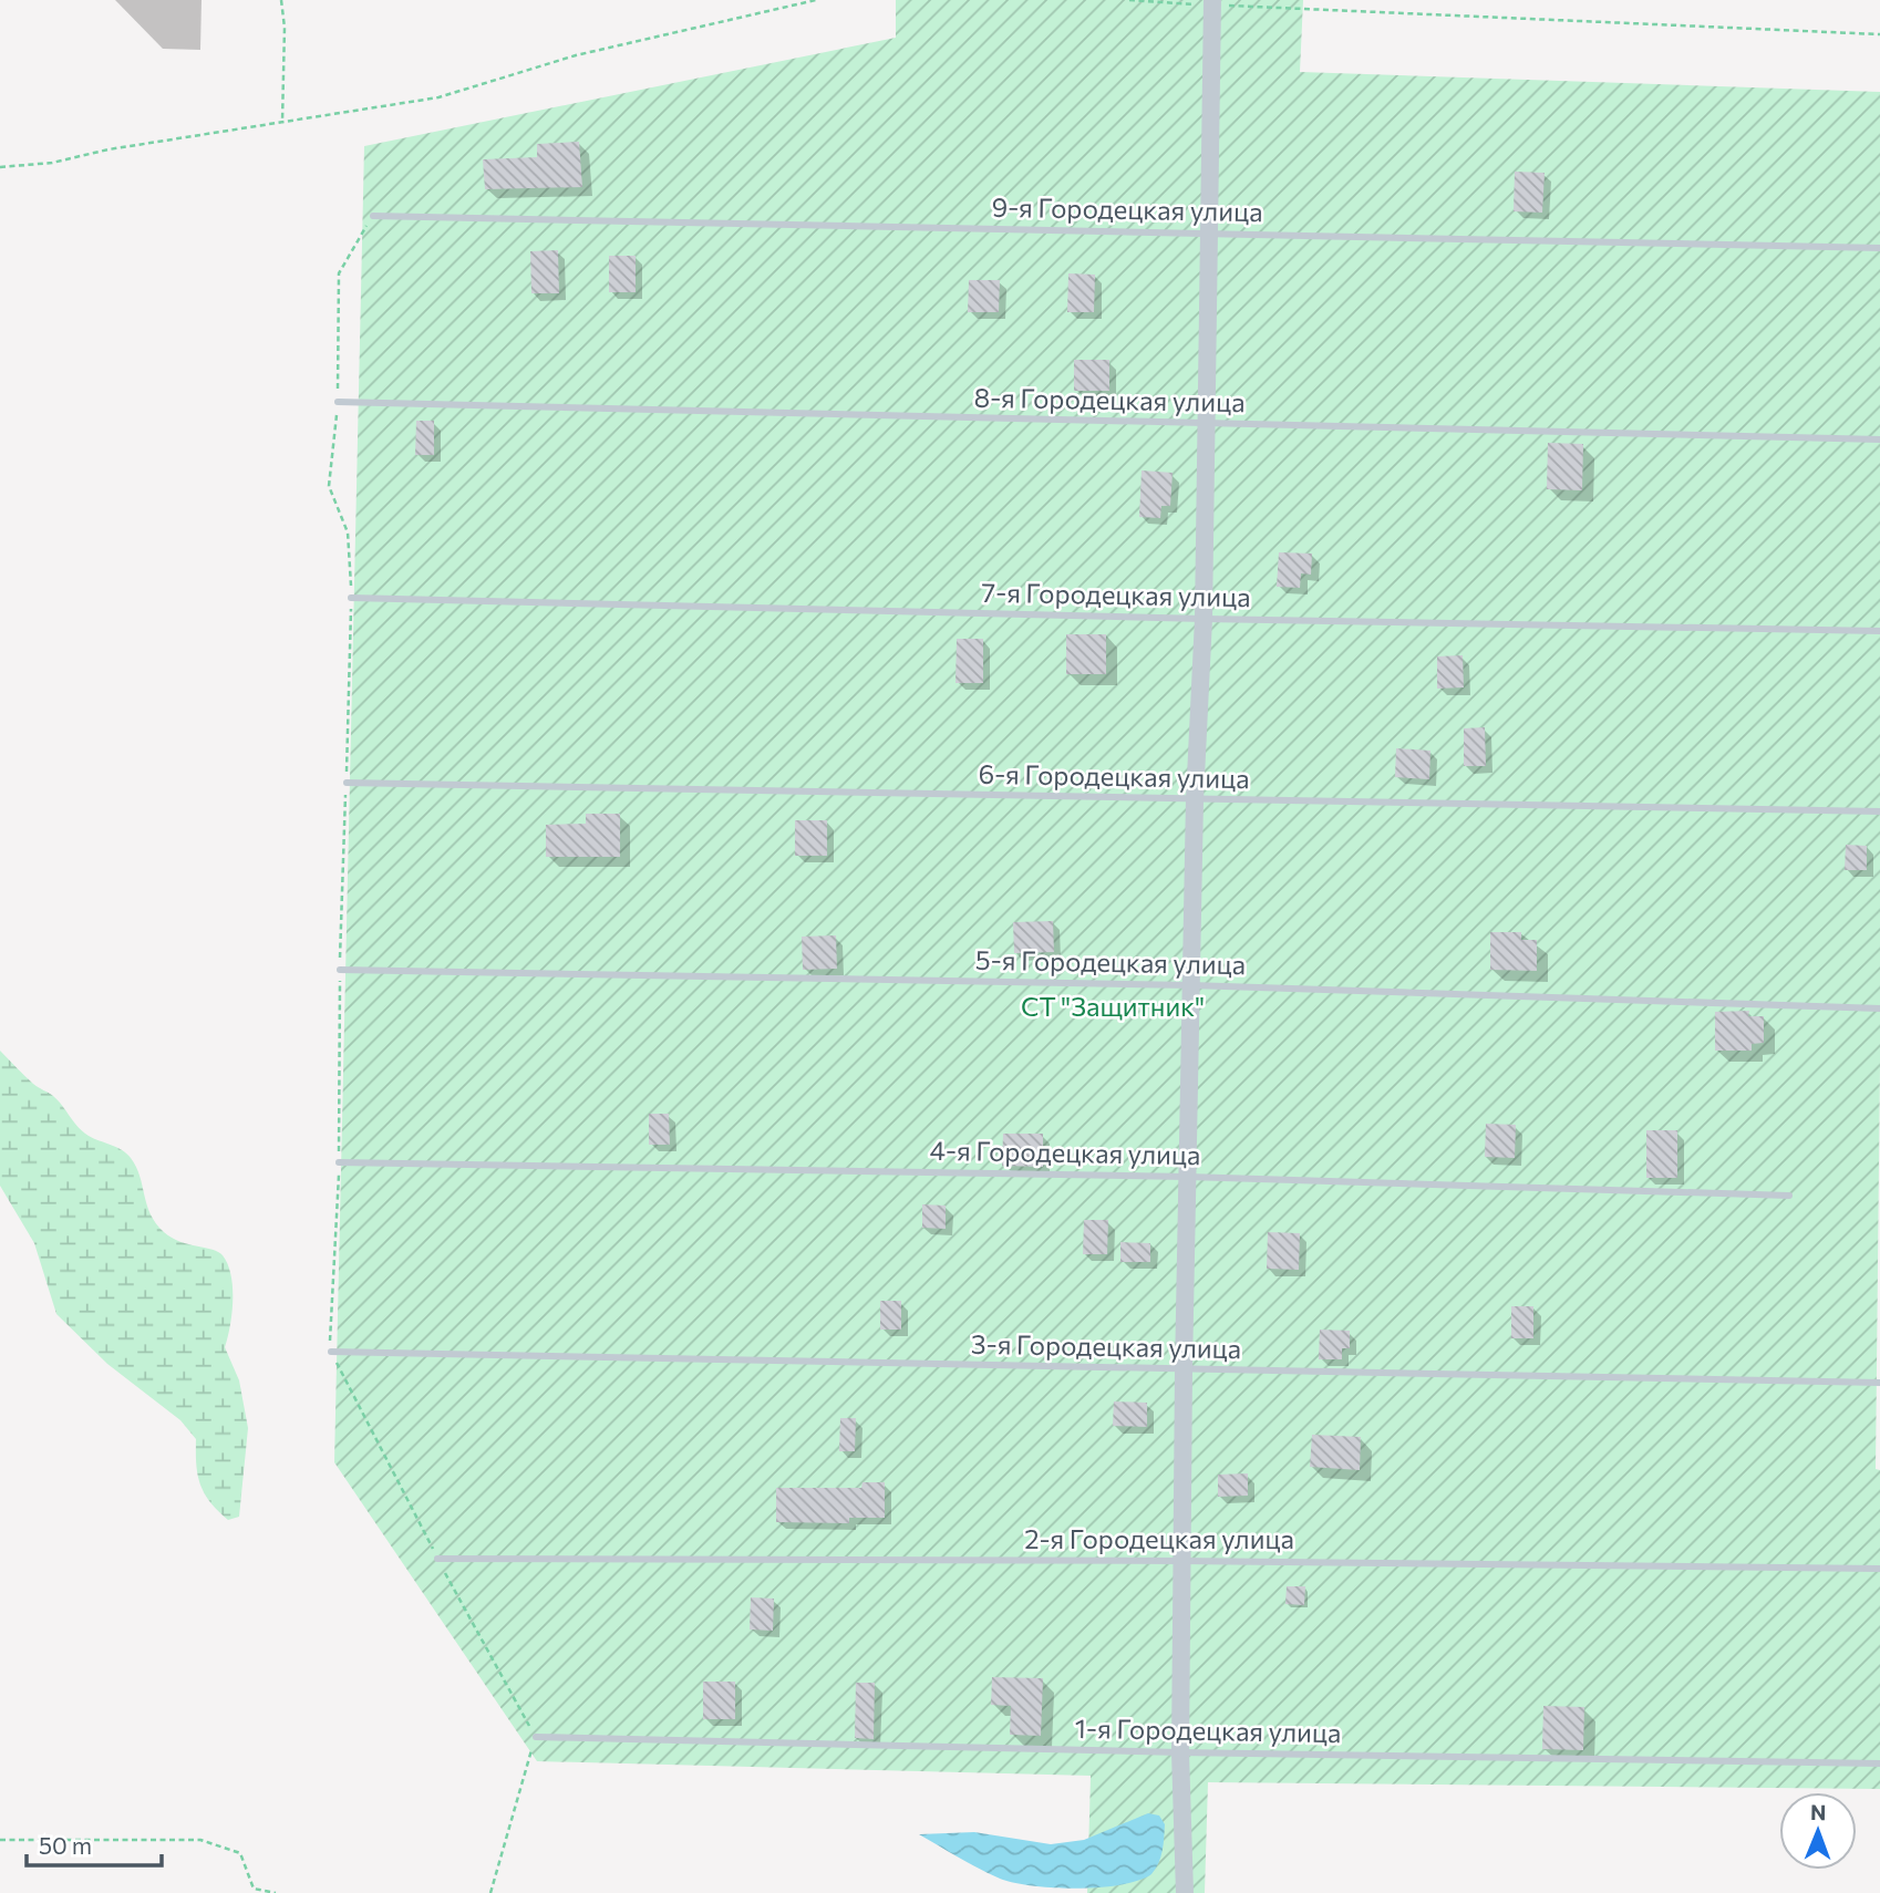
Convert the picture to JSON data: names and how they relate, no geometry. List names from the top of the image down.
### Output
{
  "streets": {
    "lane": [
      "9-я Городецкая улица",
      "8-я Городецкая улица",
      "7-я Городецкая улица",
      "6-я Городецкая улица",
      "5-я Городецкая улица",
      "4-я Городецкая улица",
      "3-я Городецкая улица",
      "2-я Городецкая улица",
      "1-я Городецкая улица"
    ]
  },
  "parks": ["СТ \"Защитник\""],
  "scale_bar": "50 m",
  "north": "top"
}
